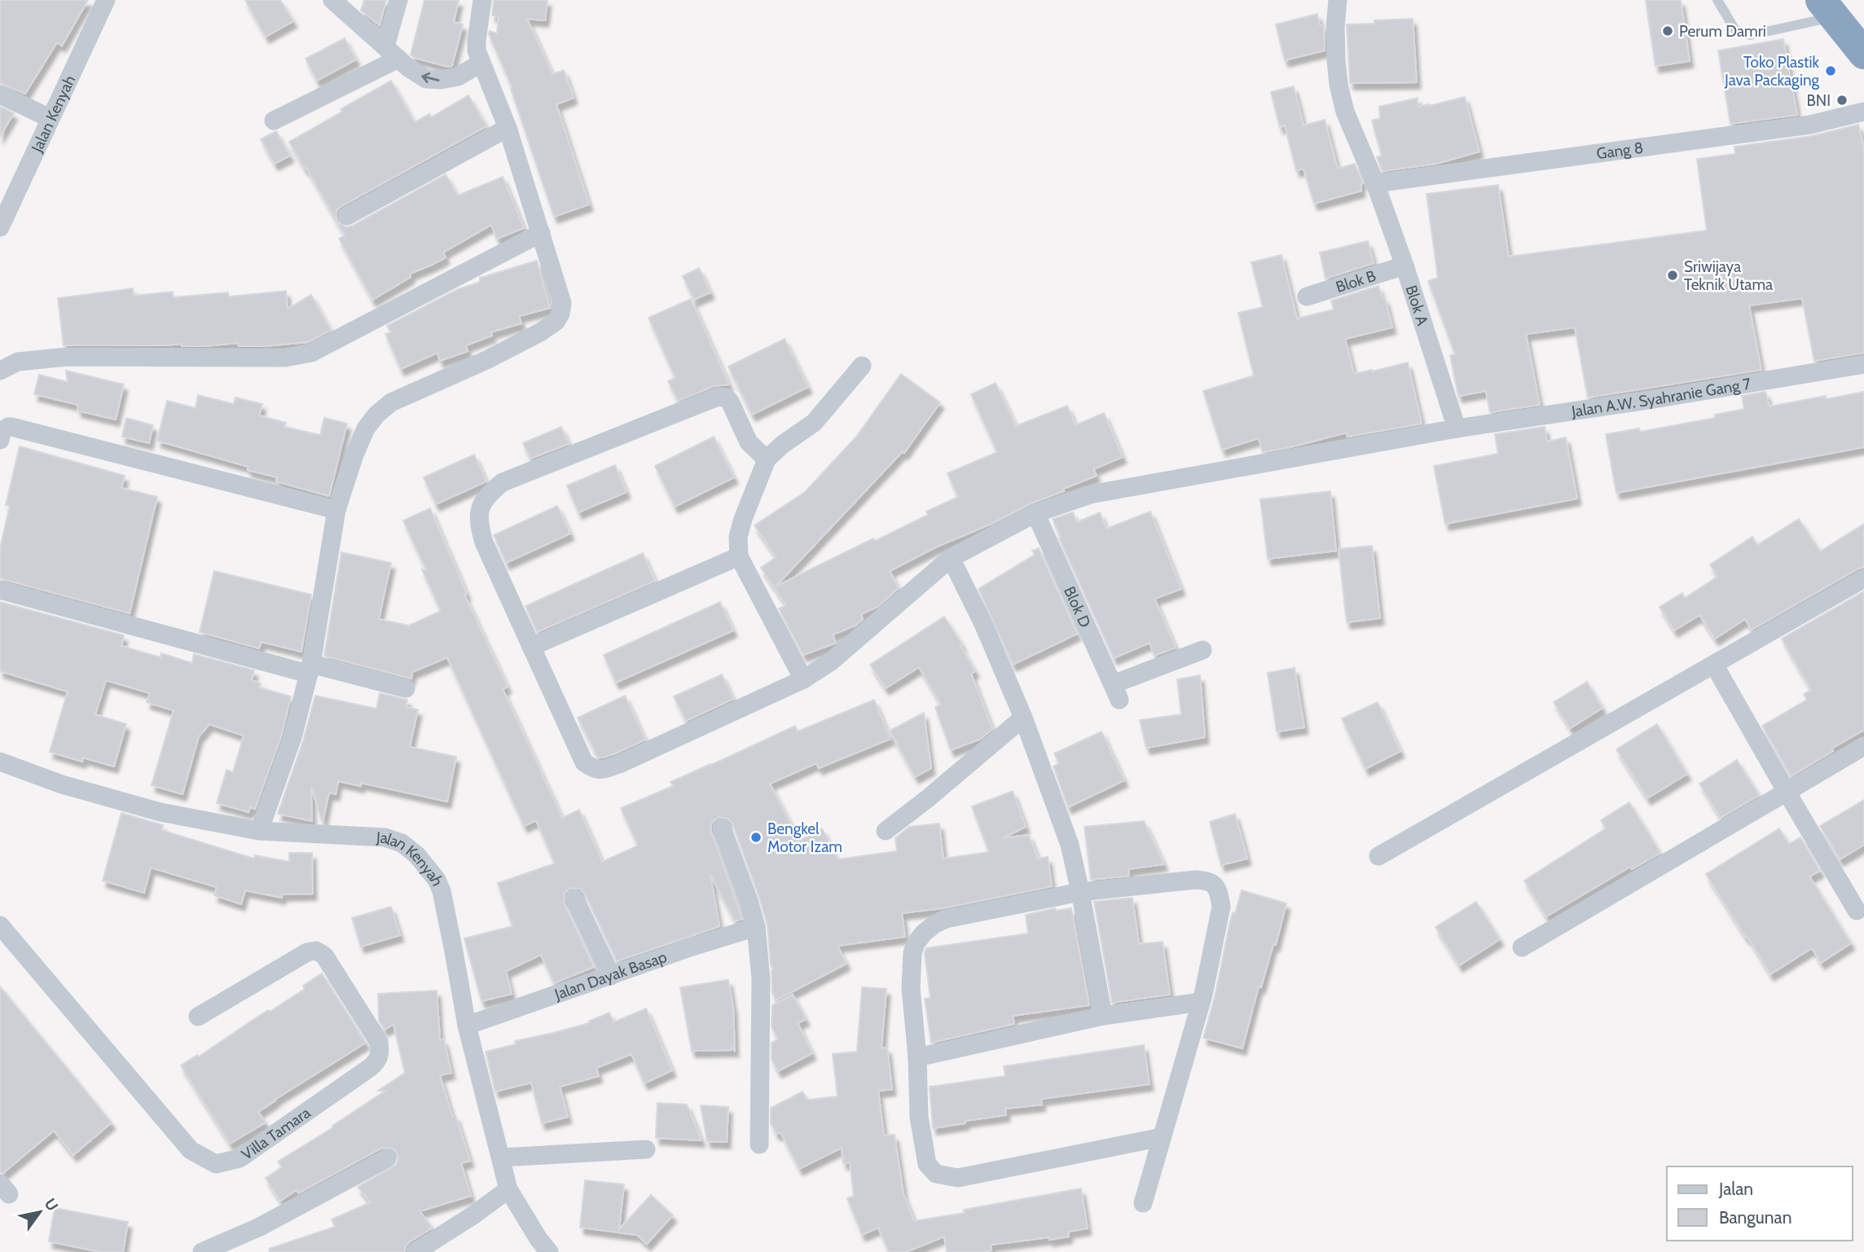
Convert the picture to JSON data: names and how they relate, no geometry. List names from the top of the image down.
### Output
{
  "streets": {
    "street": [
      "Jalan Kenyah",
      "Gang 8",
      "Blok B",
      "Blok A",
      "Jalan A.W. Syahranie Gang 7",
      "Blok D",
      "Jalan Dayak Basap",
      "Villa Tamara"
    ]
  },
  "crossings": [
    ["Jalan Kenyah", "Jalan Dayak Basap"],
    ["Gang 8", "Blok A"],
    ["Blok B", "Blok A"],
    ["Blok A", "Jalan A.W. Syahranie Gang 7"],
    ["Jalan A.W. Syahranie Gang 7", "Blok D"]
  ],
  "places": [
    "Perum Damri",
    "Toko Plastik Java Packaging",
    "BNI",
    "Sriwijaya Teknik Utama",
    "Bengkel Motor Izam"
  ],
  "legend": ["Jalan", "Bangunan"],
  "north": "top right"
}
